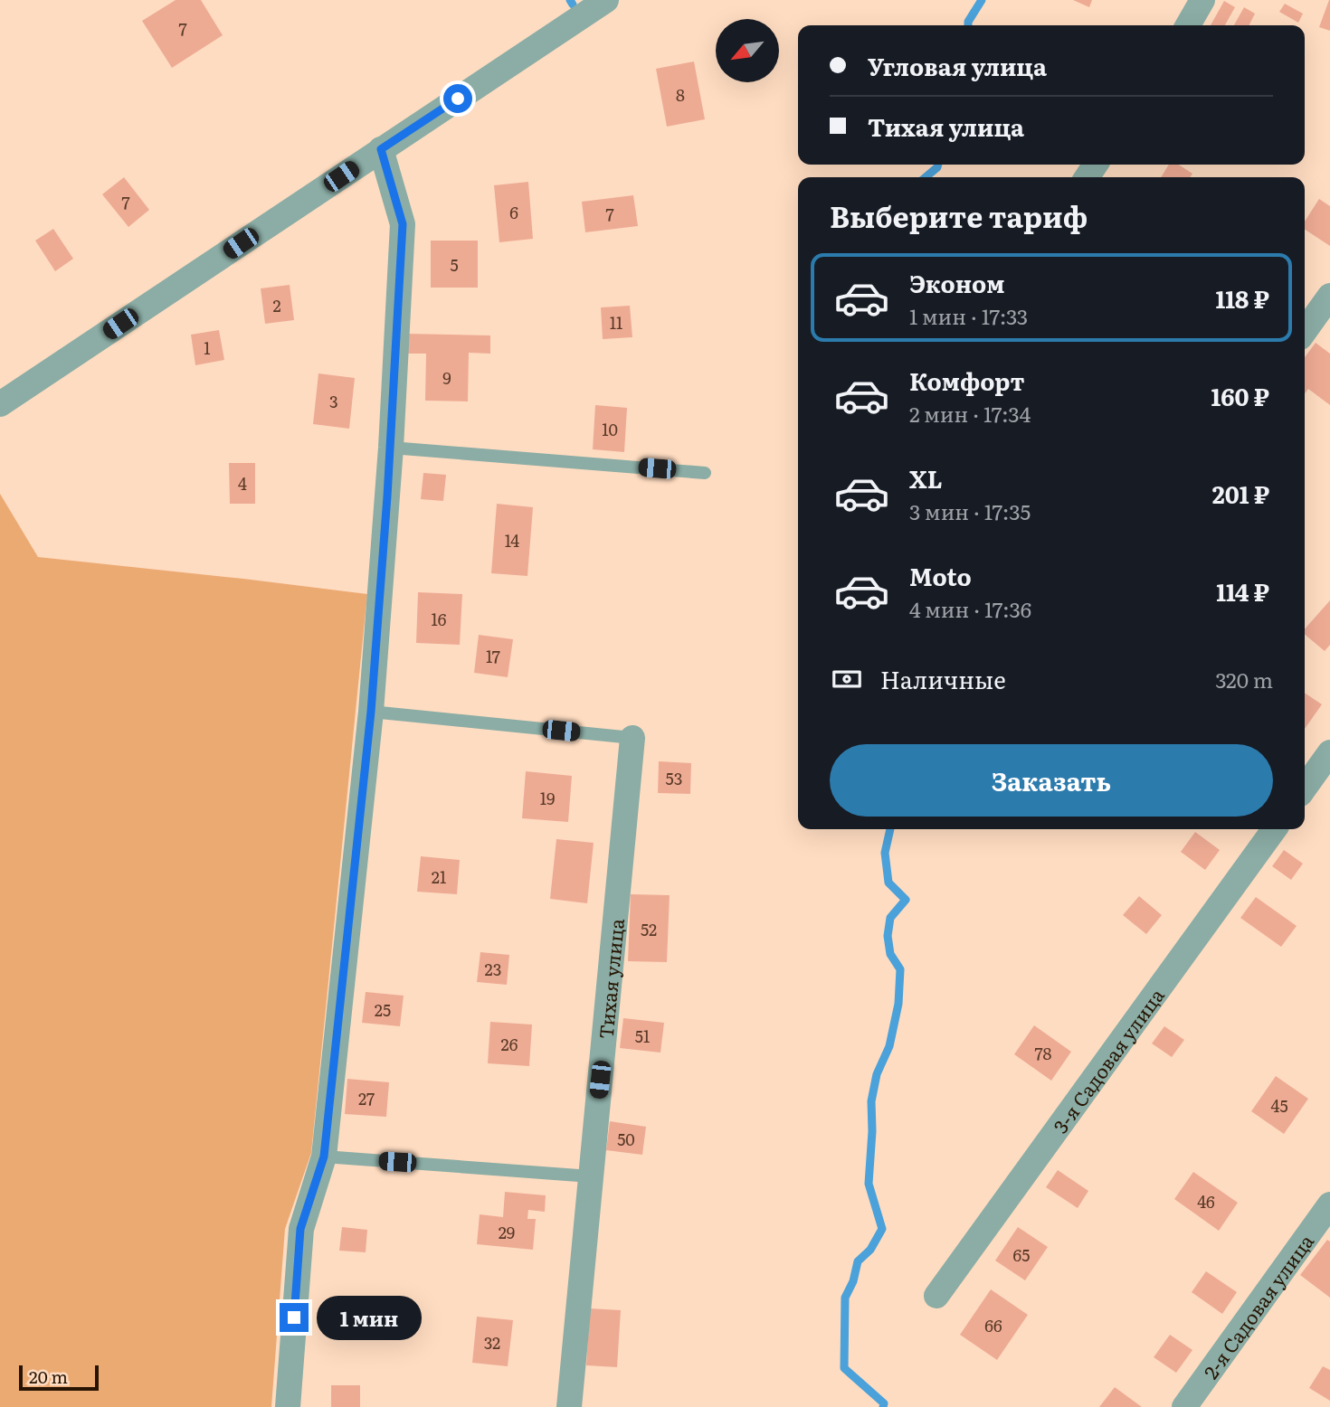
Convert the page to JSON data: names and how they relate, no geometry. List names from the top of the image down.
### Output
{
  "streets": {
    "street": ["Тихая улица", "3-я Садовая улица", "2-я Садовая улица"]
  },
  "house_numbers": [
    "7",
    "8",
    "7",
    "6",
    "7",
    "5",
    "2",
    "11",
    "1",
    "9",
    "3",
    "10",
    "4",
    "14",
    "16",
    "17",
    "53",
    "19",
    "21",
    "52",
    "23",
    "25",
    "51",
    "26",
    "78",
    "27",
    "45",
    "50",
    "46",
    "29",
    "65",
    "66",
    "32"
  ],
  "scale_bar": "20 m",
  "north": "bottom left",
  "page": {
    "banner": ["Угловая улица", "Тихая улица"],
    "heading": "Выберите тариф",
    "list": [
      {
        "name": "Эконом",
        "note": "1 мин · 17:33",
        "value": "118 ₽"
      },
      {
        "name": "Комфорт",
        "note": "2 мин · 17:34",
        "value": "160 ₽"
      },
      {
        "name": "XL",
        "note": "3 мин · 17:35",
        "value": "201 ₽"
      },
      {
        "name": "Moto",
        "note": "4 мин · 17:36",
        "value": "114 ₽"
      }
    ],
    "pay": ["Наличные", "320 m"],
    "buttons": "Заказать",
    "bubble": "1 мин",
    "scale": "20 m"
  }
}
